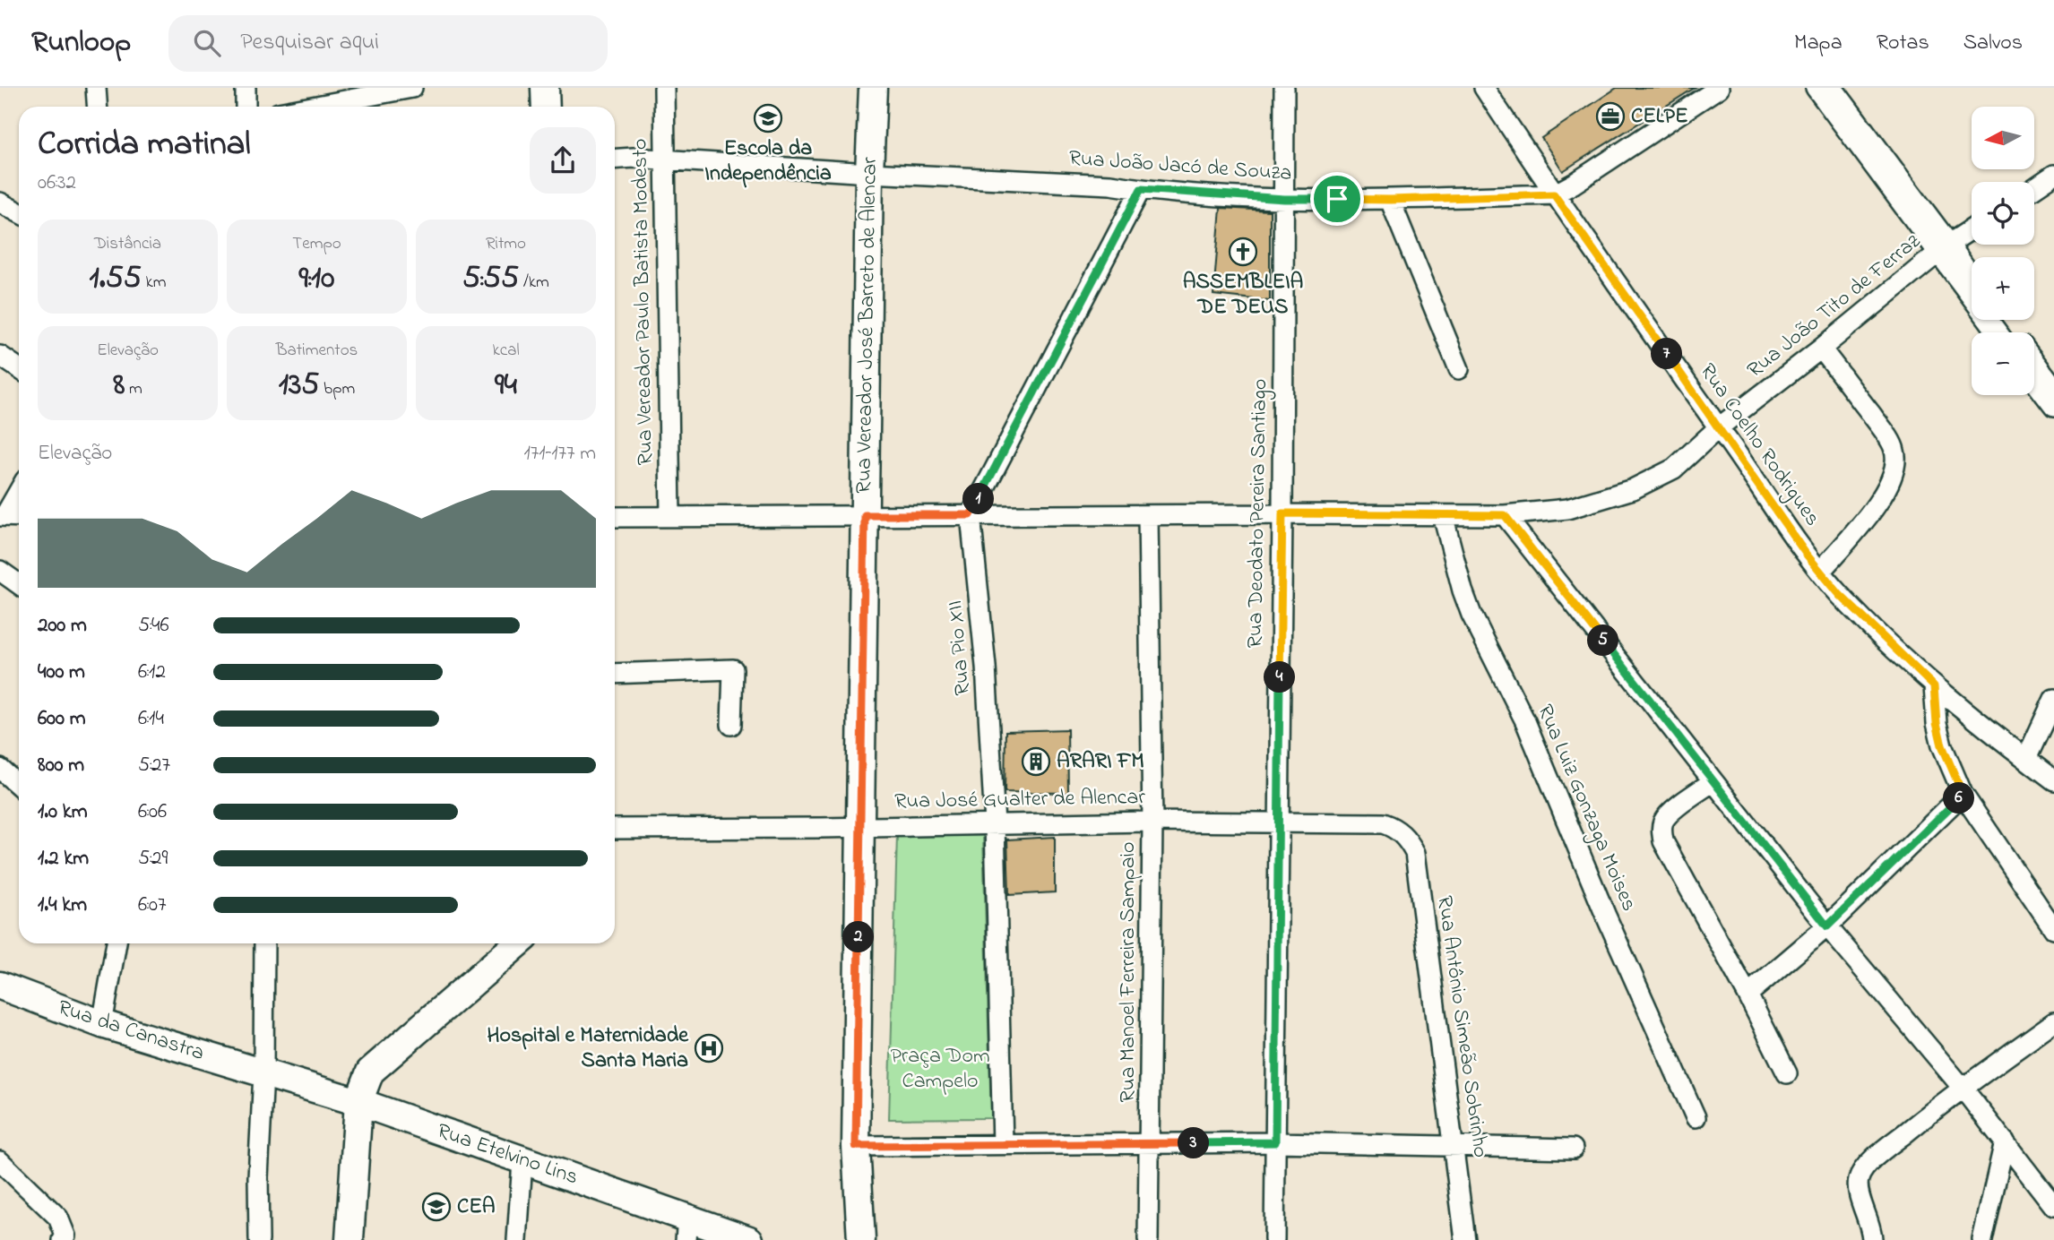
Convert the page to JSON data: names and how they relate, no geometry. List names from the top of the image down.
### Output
{
  "streets": {
    "main road": ["Rua Vereador José Barreto de Alencar", "Rua da Canastra", "Rua Etelvino Lins"],
    "street": [
      "Rua João Jacó de Souza",
      "Rua Vereador Paulo Batista Modesto",
      "Rua João Tito de Ferraz",
      "Rua Coelho Rodrigues",
      "Rua Deodato Pereira Santiago",
      "Rua Pio XII",
      "Rua José Gualter de Alencar",
      "Rua Luiz Gonzaga Moises",
      "Rua Manoel Ferreira Sampaio",
      "Rua Antônio Simeão Sobrinho"
    ]
  },
  "crossings": [
    ["Rua João Jacó de Souza", "Rua Vereador Paulo Batista Modesto"],
    ["Rua João Jacó de Souza", "Rua Vereador José Barreto de Alencar"],
    ["Rua João Jacó de Souza", "Rua Coelho Rodrigues"],
    ["Rua João Jacó de Souza", "Rua Deodato Pereira Santiago"],
    ["Rua Vereador Paulo Batista Modesto", "Rua João Tito de Ferraz"],
    ["Rua João Tito de Ferraz", "Rua Vereador José Barreto de Alencar"],
    ["Rua João Tito de Ferraz", "Rua Coelho Rodrigues"],
    ["Rua João Tito de Ferraz", "Rua Deodato Pereira Santiago"],
    ["Rua João Tito de Ferraz", "Rua Pio XII"],
    ["Rua João Tito de Ferraz", "Rua Luiz Gonzaga Moises"],
    ["Rua João Tito de Ferraz", "Rua Manoel Ferreira Sampaio"],
    ["Rua Vereador José Barreto de Alencar", "Rua José Gualter de Alencar"],
    ["Rua Deodato Pereira Santiago", "Rua José Gualter de Alencar"],
    ["Rua Pio XII", "Rua José Gualter de Alencar"],
    ["Rua José Gualter de Alencar", "Rua Manoel Ferreira Sampaio"],
    ["Rua José Gualter de Alencar", "Rua Antônio Simeão Sobrinho"],
    ["Rua da Canastra", "Rua Etelvino Lins"]
  ],
  "parks": ["Praça Dom Campelo"],
  "places": {
    "office": ["CELPE"],
    "school or university": ["Escola da Independência", "CEA"],
    "church": ["ASSEMBLEIA DE DEUS"],
    "building": ["ARARI FM"],
    "hospital": ["Hospital e Maternidade Santa Maria"]
  },
  "north": "left",
  "page": {
    "header": "Runloop",
    "search": "Pesquisar aqui",
    "nav": ["Mapa", "Rotas", "Salvos"],
    "map_buttons": ["+", "−"],
    "heading": ["Corrida matinal", "06:32"],
    "stats": [
      ["Distância", "1.55 km"],
      ["Tempo", "9:10"],
      ["Ritmo", "5:55 /km"],
      ["Elevação", "8 m"],
      ["Batimentos", "135 bpm"],
      ["kcal", "94"]
    ],
    "pins": [
      "7",
      "1",
      "5",
      "4",
      "6",
      "2",
      "3"
    ],
    "chart": ["Elevação", "171–177 m"],
    "list": [
      {
        "name": "200 m",
        "note": "5:46"
      },
      {
        "name": "400 m",
        "note": "6:12"
      },
      {
        "name": "600 m",
        "note": "6:14"
      },
      {
        "name": "800 m",
        "note": "5:27"
      },
      {
        "name": "1.0 km",
        "note": "6:06"
      },
      {
        "name": "1.2 km",
        "note": "5:29"
      },
      {
        "name": "1.4 km",
        "note": "6:07"
      }
    ]
  }
}
